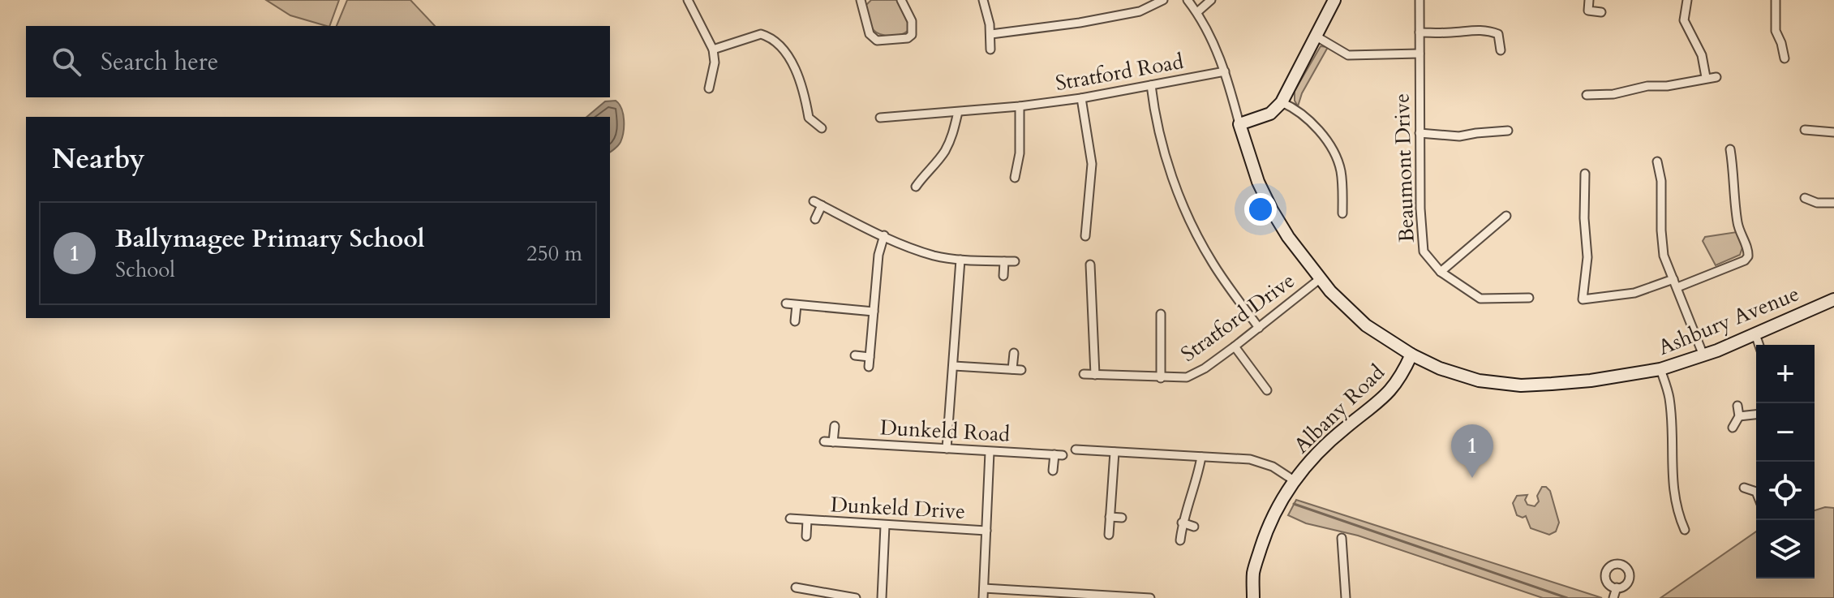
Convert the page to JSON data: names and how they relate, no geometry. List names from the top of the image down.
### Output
{
  "streets": {
    "street": [
      "Stratford Road",
      "Beaumont Drive",
      "Stratford Drive",
      "Ashbury Avenue",
      "Albany Road",
      "Dunkeld Road",
      "Dunkeld Drive"
    ]
  },
  "crossings": [
    ["Stratford Road", "Ashbury Avenue"],
    ["Stratford Drive", "Ashbury Avenue"],
    ["Ashbury Avenue", "Albany Road"]
  ],
  "page": {
    "search": "Search here",
    "heading": "Nearby",
    "list": [
      {
        "mark": "1",
        "name": "Ballymagee Primary School",
        "note": "School",
        "value": "250 m"
      }
    ],
    "map_buttons": ["+", "−"],
    "pins": "1"
  }
}
